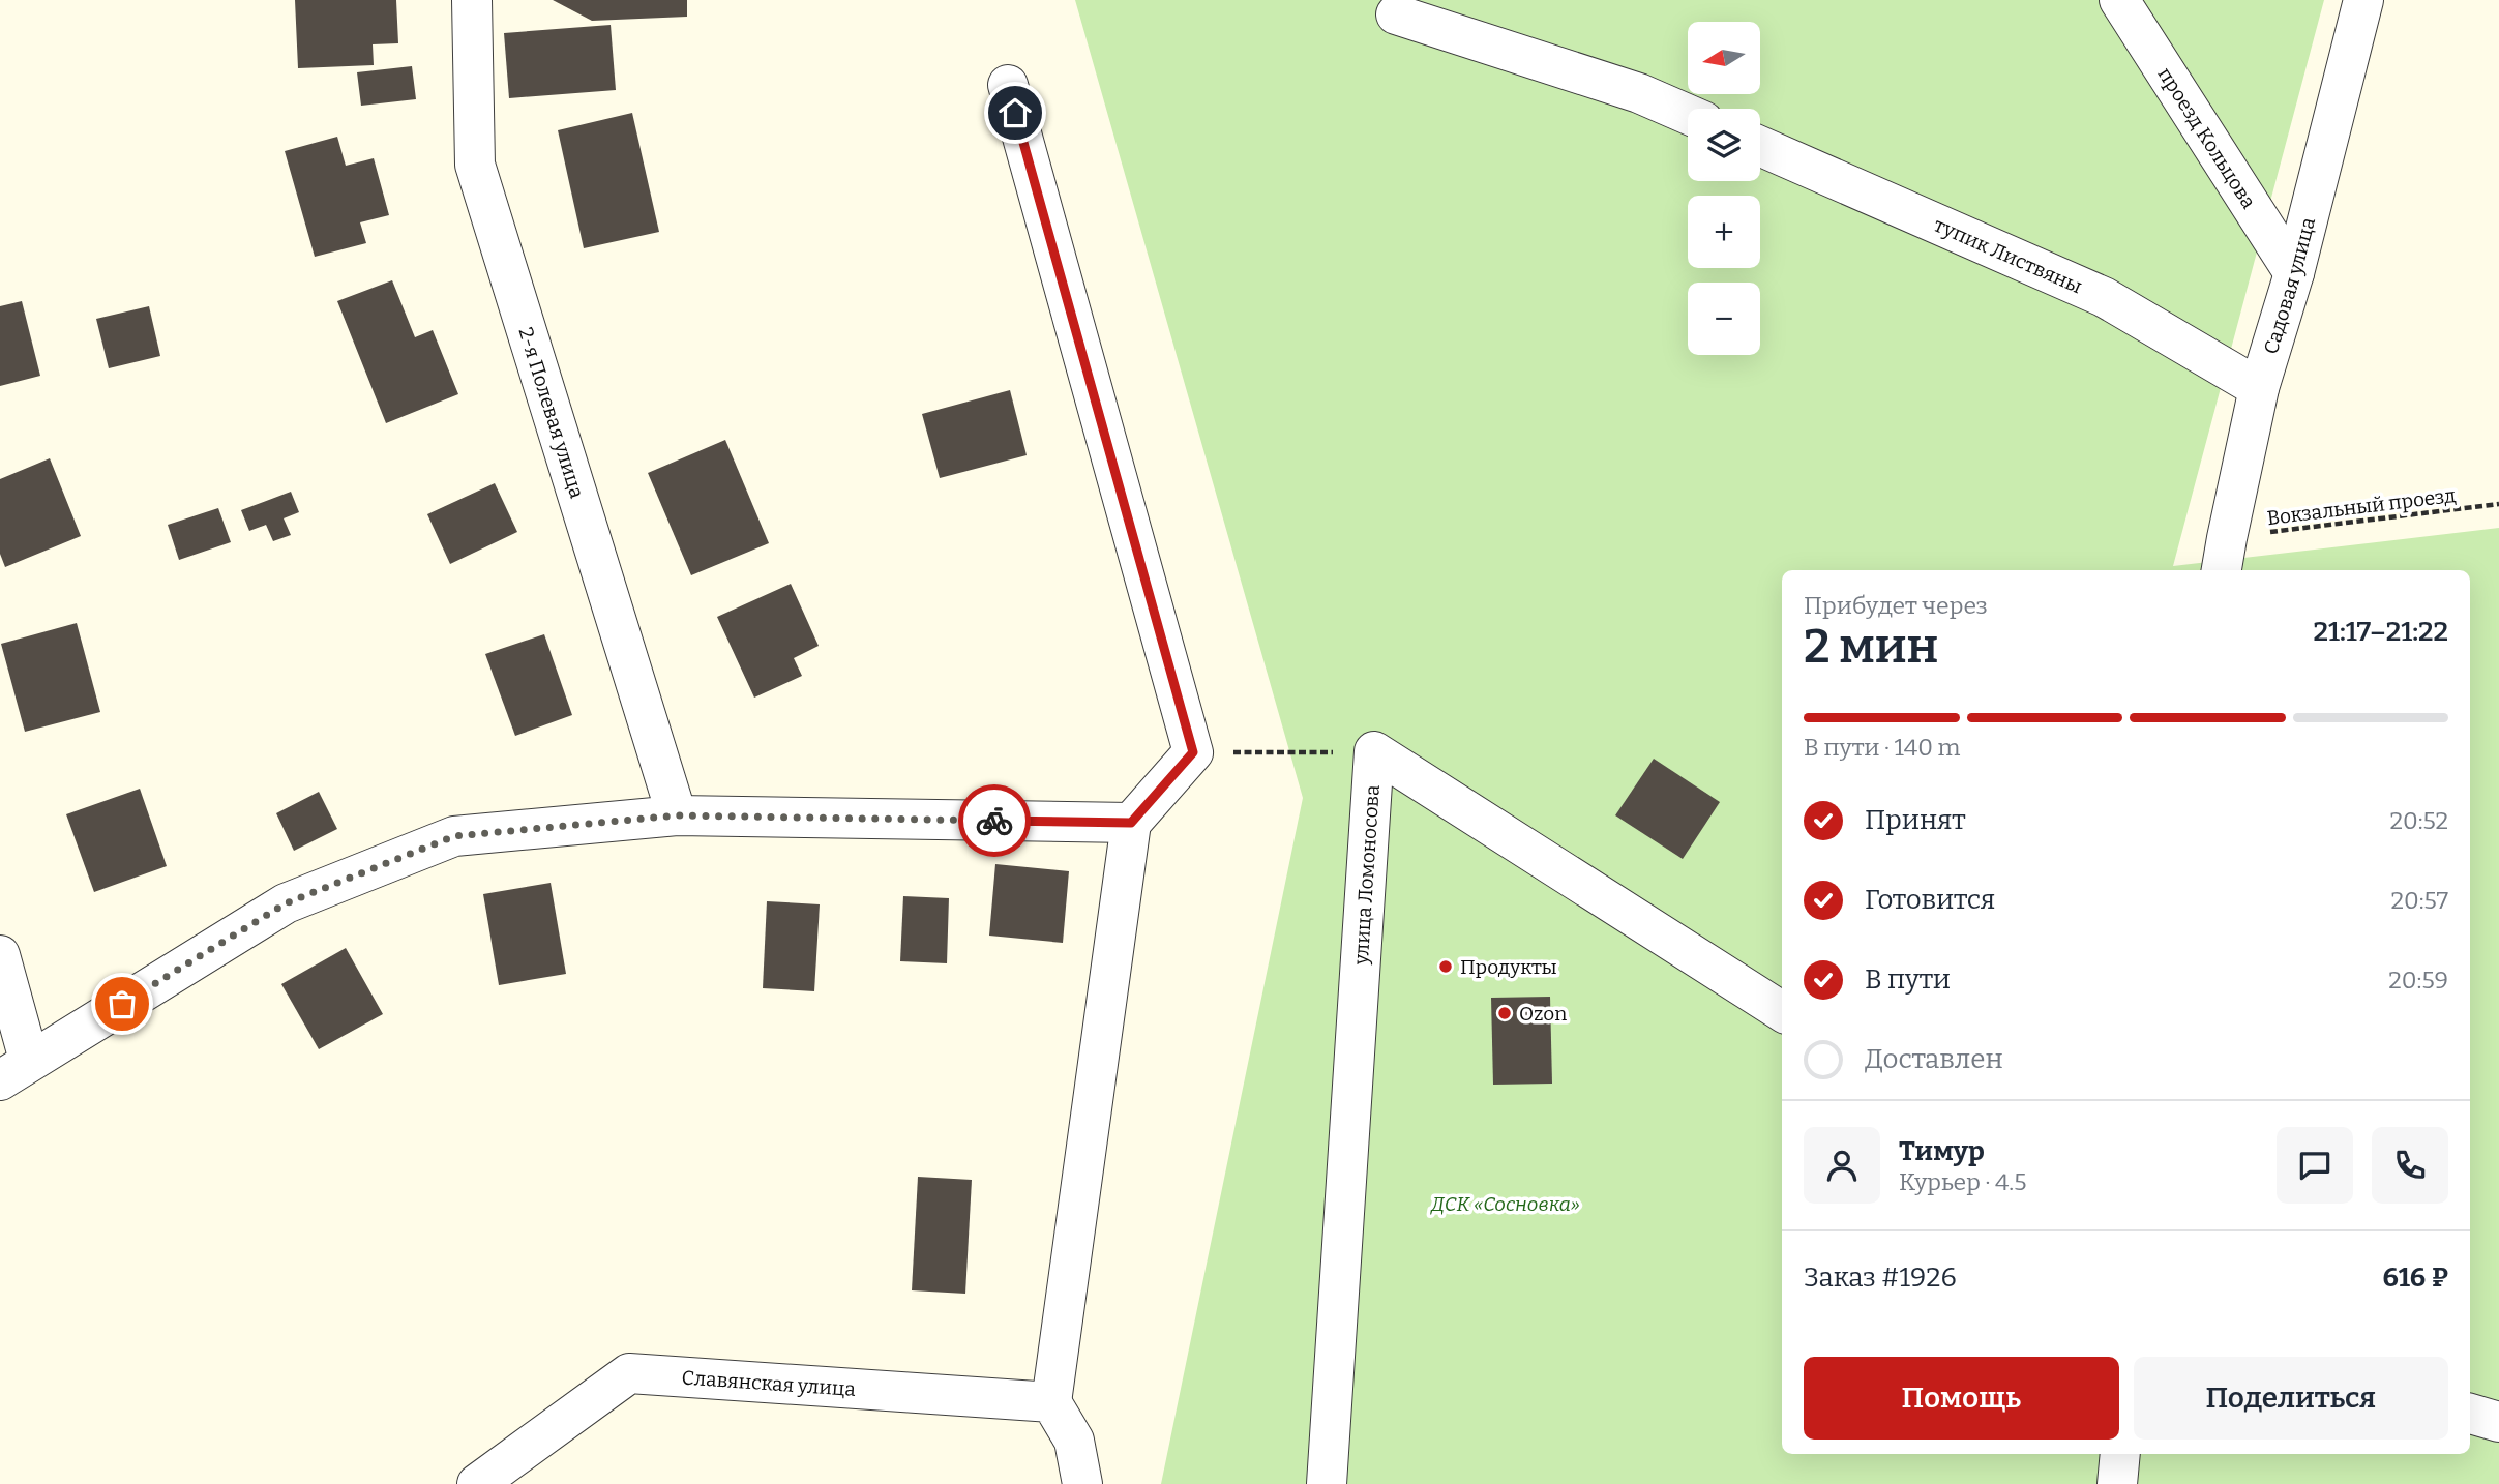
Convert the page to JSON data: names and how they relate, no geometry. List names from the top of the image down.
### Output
{
  "streets": {
    "street": [
      "проезд Кольцова",
      "тупик Листвяны",
      "Садовая улица",
      "2-я Полевая улица",
      "улица Ломоносова",
      "Славянская улица"
    ],
    "path": ["Вокзальный проезд"]
  },
  "crossings": [
    ["проезд Кольцова", "Садовая улица"],
    ["тупик Листвяны", "Садовая улица"],
    ["Садовая улица", "Вокзальный проезд"]
  ],
  "parks": ["ДСК «Сосновка»"],
  "places": ["Продукты", "Ozon"],
  "north": "left",
  "page": {
    "map_buttons": ["+", "−"],
    "heading": ["2 мин", "Прибудет через", "21:17–21:22"],
    "panel": [
      "Тимур",
      "Курьер · 4.5",
      "Заказ #1926",
      "616 ₽"
    ],
    "bar": "В пути · 140 m",
    "list": [
      ["Принят", "20:52"],
      ["Готовится", "20:57"],
      ["В пути", "20:59"],
      "Доставлен"
    ],
    "buttons": ["Помощь", "Поделиться"]
  }
}
